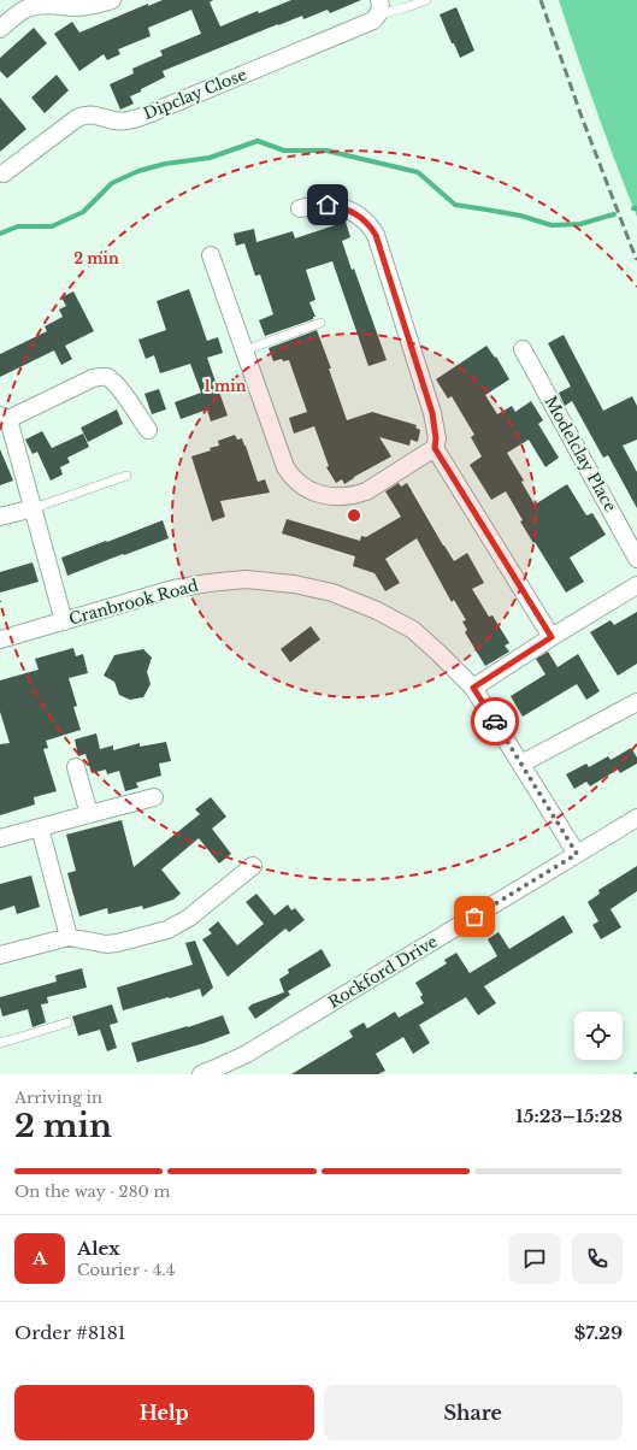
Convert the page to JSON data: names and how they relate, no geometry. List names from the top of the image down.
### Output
{
  "streets": {
    "street": [
      "Dipclay Close",
      "Modelclay Place",
      "Cranbrook Road",
      "Rockford Drive"
    ]
  },
  "crossings": [
    ["Cranbrook Road", "Rockford Drive"]
  ],
  "page": {
    "heading": ["2 min", "Arriving in", "15:23–15:28"],
    "panel": [
      "Alex",
      "Courier · 4.4",
      "Order #8181",
      "$7.29"
    ],
    "bar": "On the way · 280 m",
    "round": "A",
    "buttons": ["Help", "Share"]
  },
  "rings": ["2 min", "1 min"]
}
